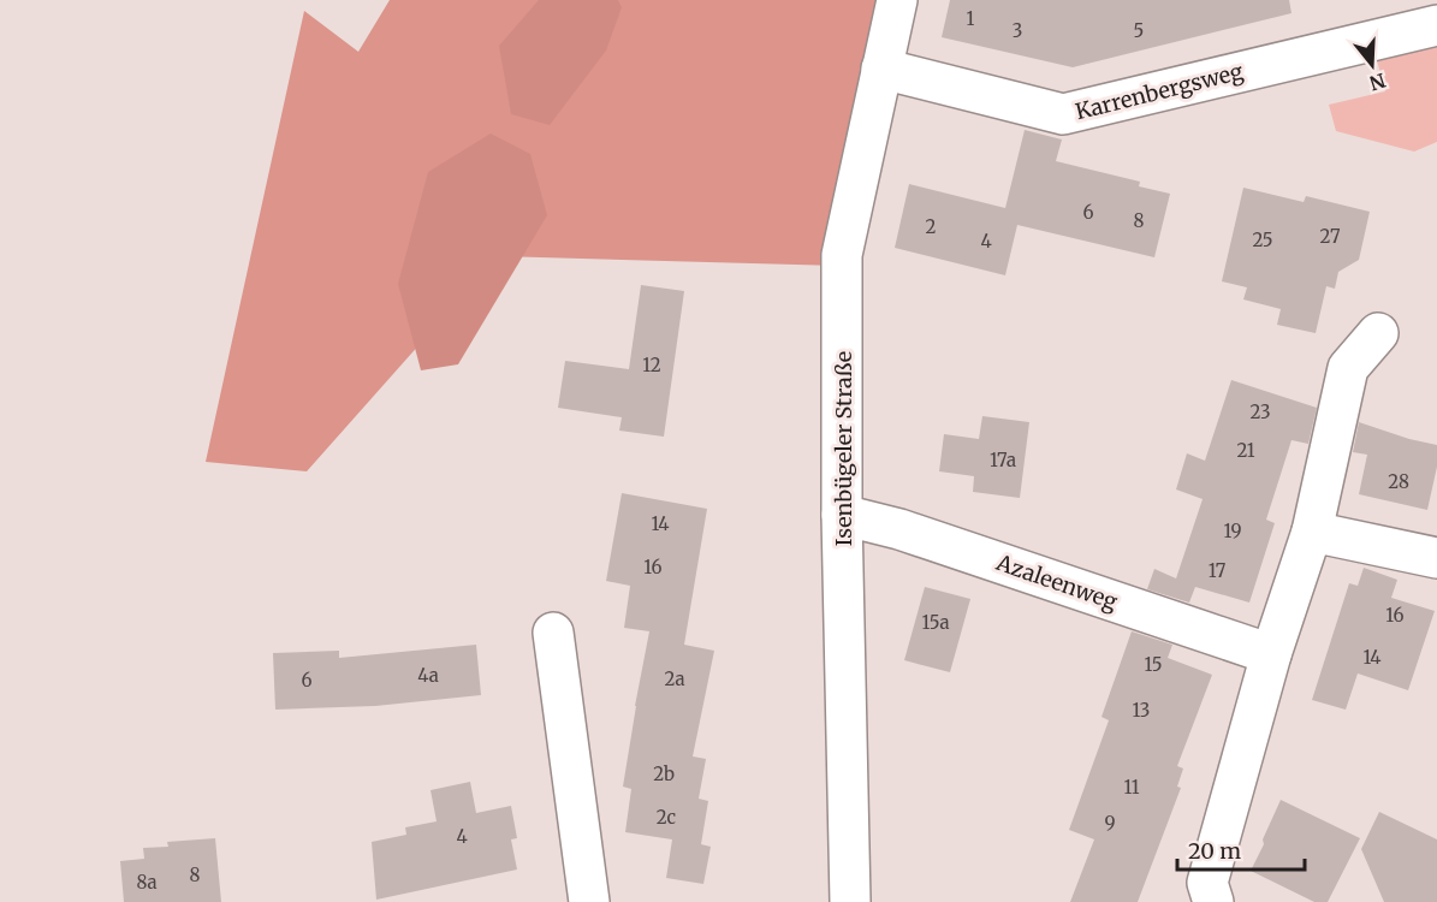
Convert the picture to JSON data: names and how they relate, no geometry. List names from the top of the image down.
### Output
{
  "streets": {
    "street": ["Karrenbergsweg", "Isenbügeler Straße", "Azaleenweg"]
  },
  "crossings": [
    ["Karrenbergsweg", "Isenbügeler Straße"],
    ["Isenbügeler Straße", "Azaleenweg"]
  ],
  "house_numbers": [
    "1",
    "3",
    "5",
    "6",
    "8",
    "2",
    "27",
    "25",
    "4",
    "12",
    "23",
    "21",
    "17a",
    "28",
    "14",
    "19",
    "16",
    "17",
    "16",
    "15a",
    "14",
    "15",
    "4a",
    "2a",
    "6",
    "13",
    "2b",
    "11",
    "2c",
    "9",
    "4",
    "8",
    "8a"
  ],
  "scale_bar": "20 m",
  "north": "bottom"
}
